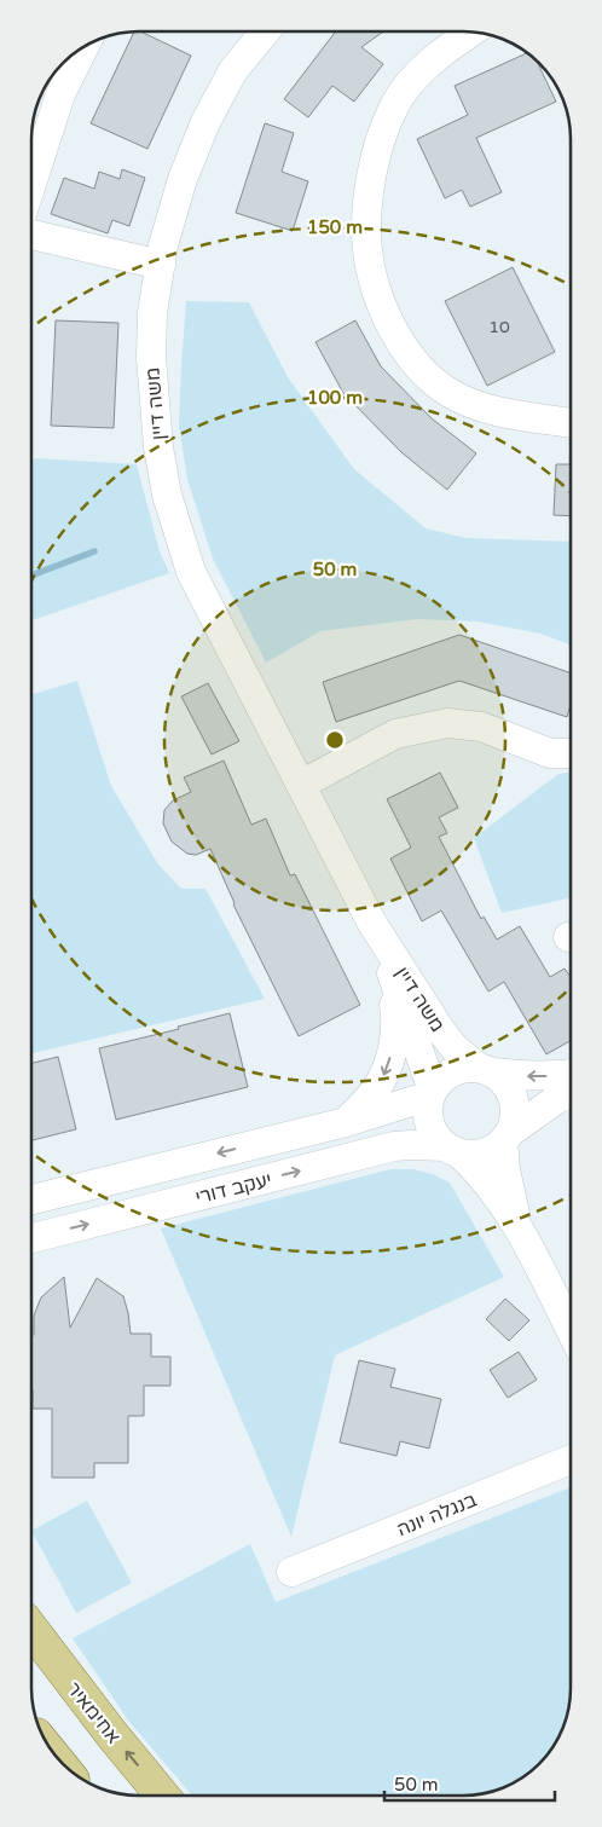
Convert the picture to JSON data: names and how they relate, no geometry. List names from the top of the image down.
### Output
{
  "streets": {
    "main road": ["אחימאיר"],
    "street": ["משה דיין", "יעקב דורי", "בנגלה יונה"]
  },
  "crossings": [
    ["משה דיין", "יעקב דורי"]
  ],
  "one_way": ["אחימאיר"],
  "house_numbers": ["10"],
  "scale_bar": "50 m",
  "rings": ["150 m", "100 m", "50 m"]
}
